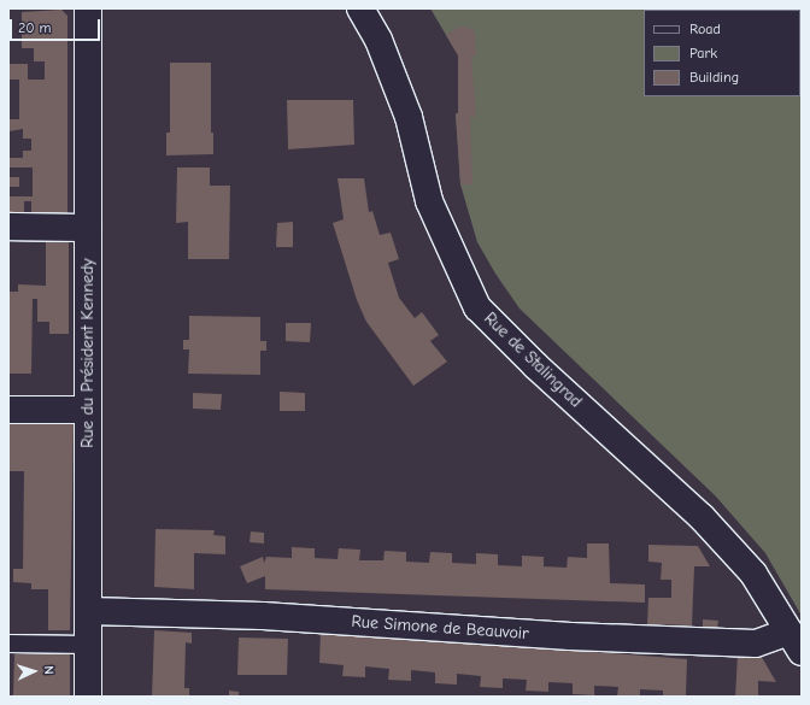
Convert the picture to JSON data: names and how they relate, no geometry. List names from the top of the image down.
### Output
{
  "streets": {
    "street": ["Rue du Président Kennedy", "Rue de Stalingrad", "Rue Simone de Beauvoir"]
  },
  "crossings": [
    ["Rue du Président Kennedy", "Rue Simone de Beauvoir"],
    ["Rue de Stalingrad", "Rue Simone de Beauvoir"]
  ],
  "legend": ["Road", "Park", "Building"],
  "scale_bar": "20 m",
  "north": "right"
}
